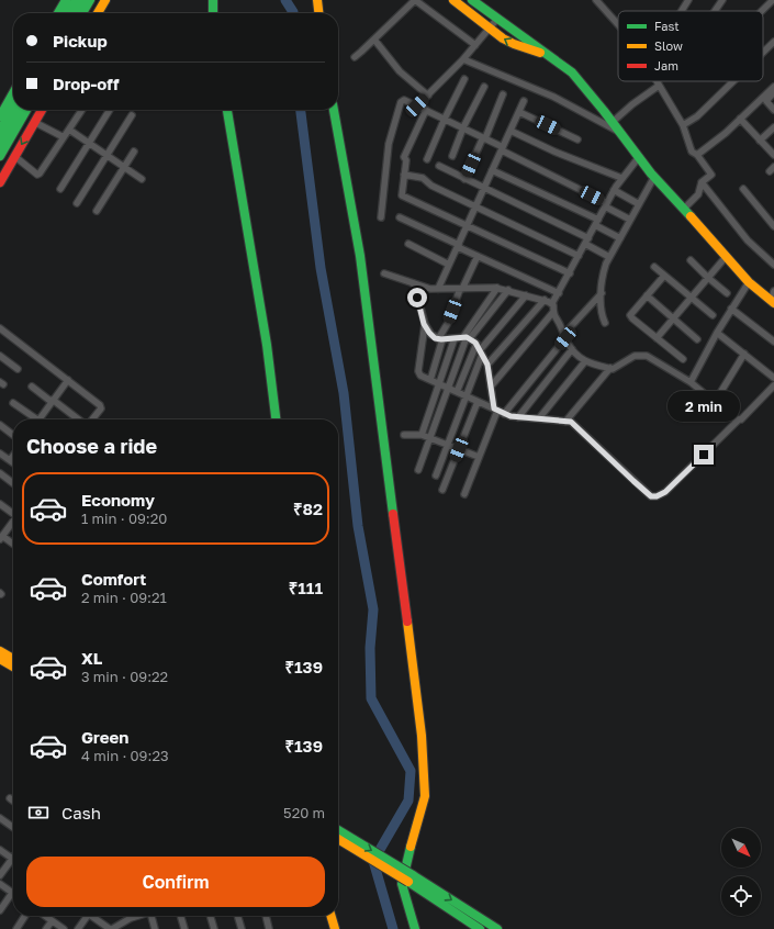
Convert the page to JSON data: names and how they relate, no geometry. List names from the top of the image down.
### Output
{
  "legend": ["Fast", "Slow", "Jam"],
  "north": "bottom right",
  "page": {
    "banner": ["Pickup", "Drop-off"],
    "bubble": "2 min",
    "heading": "Choose a ride",
    "list": [
      {
        "name": "Economy",
        "note": "1 min · 09:20",
        "value": "₹82"
      },
      {
        "name": "Comfort",
        "note": "2 min · 09:21",
        "value": "₹111"
      },
      {
        "name": "XL",
        "note": "3 min · 09:22",
        "value": "₹139"
      },
      {
        "name": "Green",
        "note": "4 min · 09:23",
        "value": "₹139"
      }
    ],
    "pay": ["Cash", "520 m"],
    "buttons": "Confirm"
  }
}
